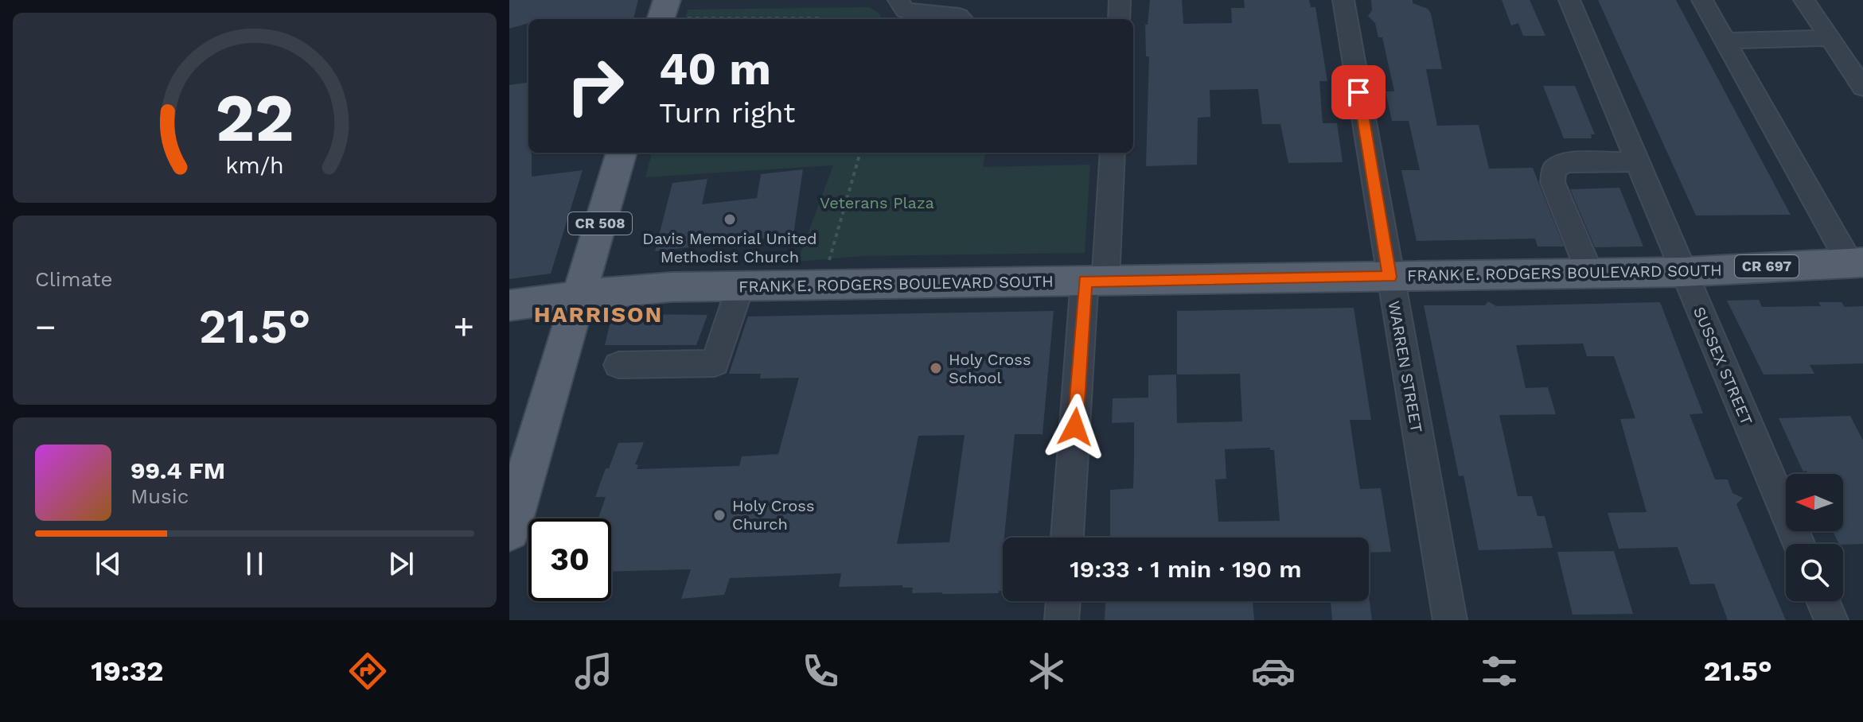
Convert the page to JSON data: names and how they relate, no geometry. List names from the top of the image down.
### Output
{
  "streets": {
    "main road": ["CR 508", "CR 697", "FRANK E. RODGERS BOULEVARD SOUTH"],
    "street": ["SUSSEX STREET", "WARREN STREET"]
  },
  "crossings": [
    ["CR 508", "CR 697"],
    ["CR 508", "FRANK E. RODGERS BOULEVARD SOUTH"],
    ["CR 697", "FRANK E. RODGERS BOULEVARD SOUTH"],
    ["FRANK E. RODGERS BOULEVARD SOUTH", "SUSSEX STREET"],
    ["FRANK E. RODGERS BOULEVARD SOUTH", "WARREN STREET"]
  ],
  "districts": ["HARRISON"],
  "parks": ["Veterans Plaza"],
  "places": ["Davis Memorial United Methodist Church", "Holy Cross School", "Holy Cross Church"],
  "north": "left",
  "page": {
    "turn": ["40 m", "Turn right"],
    "tile": "Climate",
    "heat": ["−", "21.5°", "+"],
    "song": ["99.4 FM", "Music"],
    "limit": "30",
    "trip": "19:33 · 1 min · 190 m",
    "tabs": ["19:32", "21.5°"],
    "gauge": ["22", "km/h"]
  }
}
